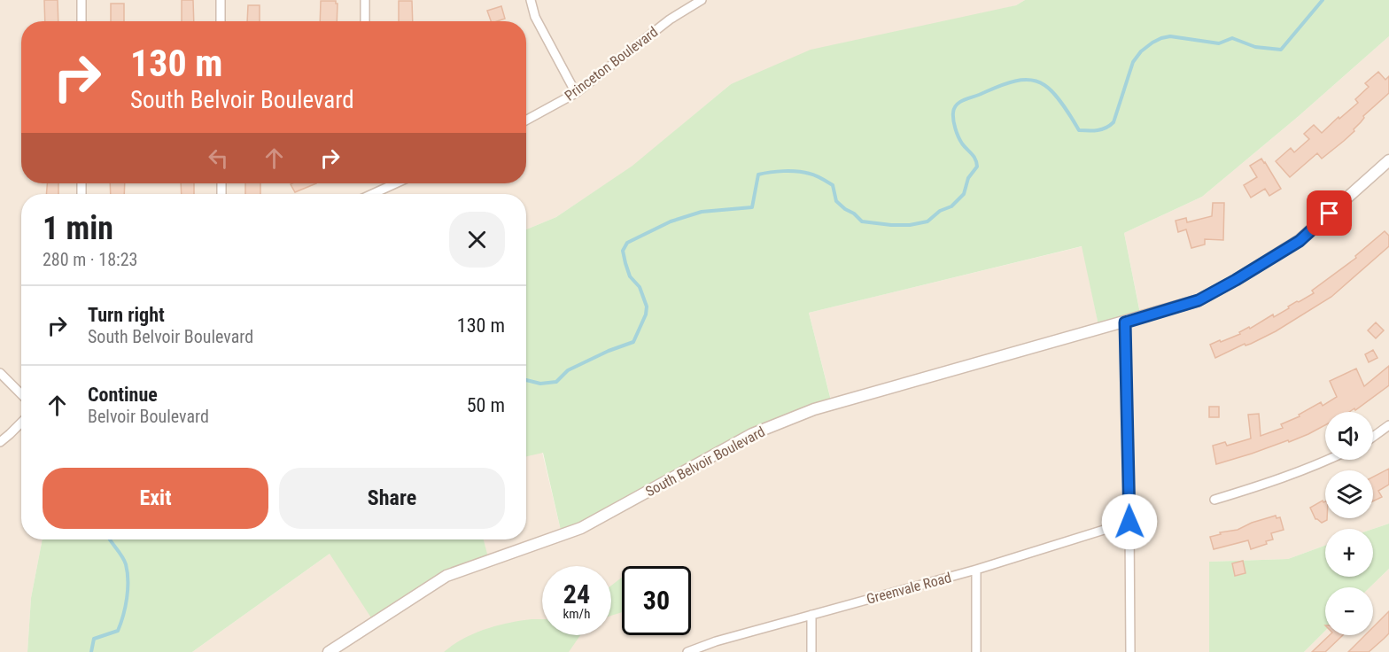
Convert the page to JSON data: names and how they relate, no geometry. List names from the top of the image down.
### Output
{
  "streets": {
    "street": ["Princeton Boulevard", "South Belvoir Boulevard", "Greenvale Road"]
  },
  "page": {
    "turn": ["130 m", "South Belvoir Boulevard"],
    "heading": ["1 min", "280 m · 18:23"],
    "list": [
      {
        "name": "Turn right",
        "note": "South Belvoir Boulevard",
        "value": "130 m"
      },
      {
        "name": "Continue",
        "note": "Belvoir Boulevard",
        "value": "50 m"
      }
    ],
    "map_buttons": ["+", "−"],
    "buttons": ["Exit", "Share"],
    "speed": "24 km/h",
    "limit": "30"
  }
}
